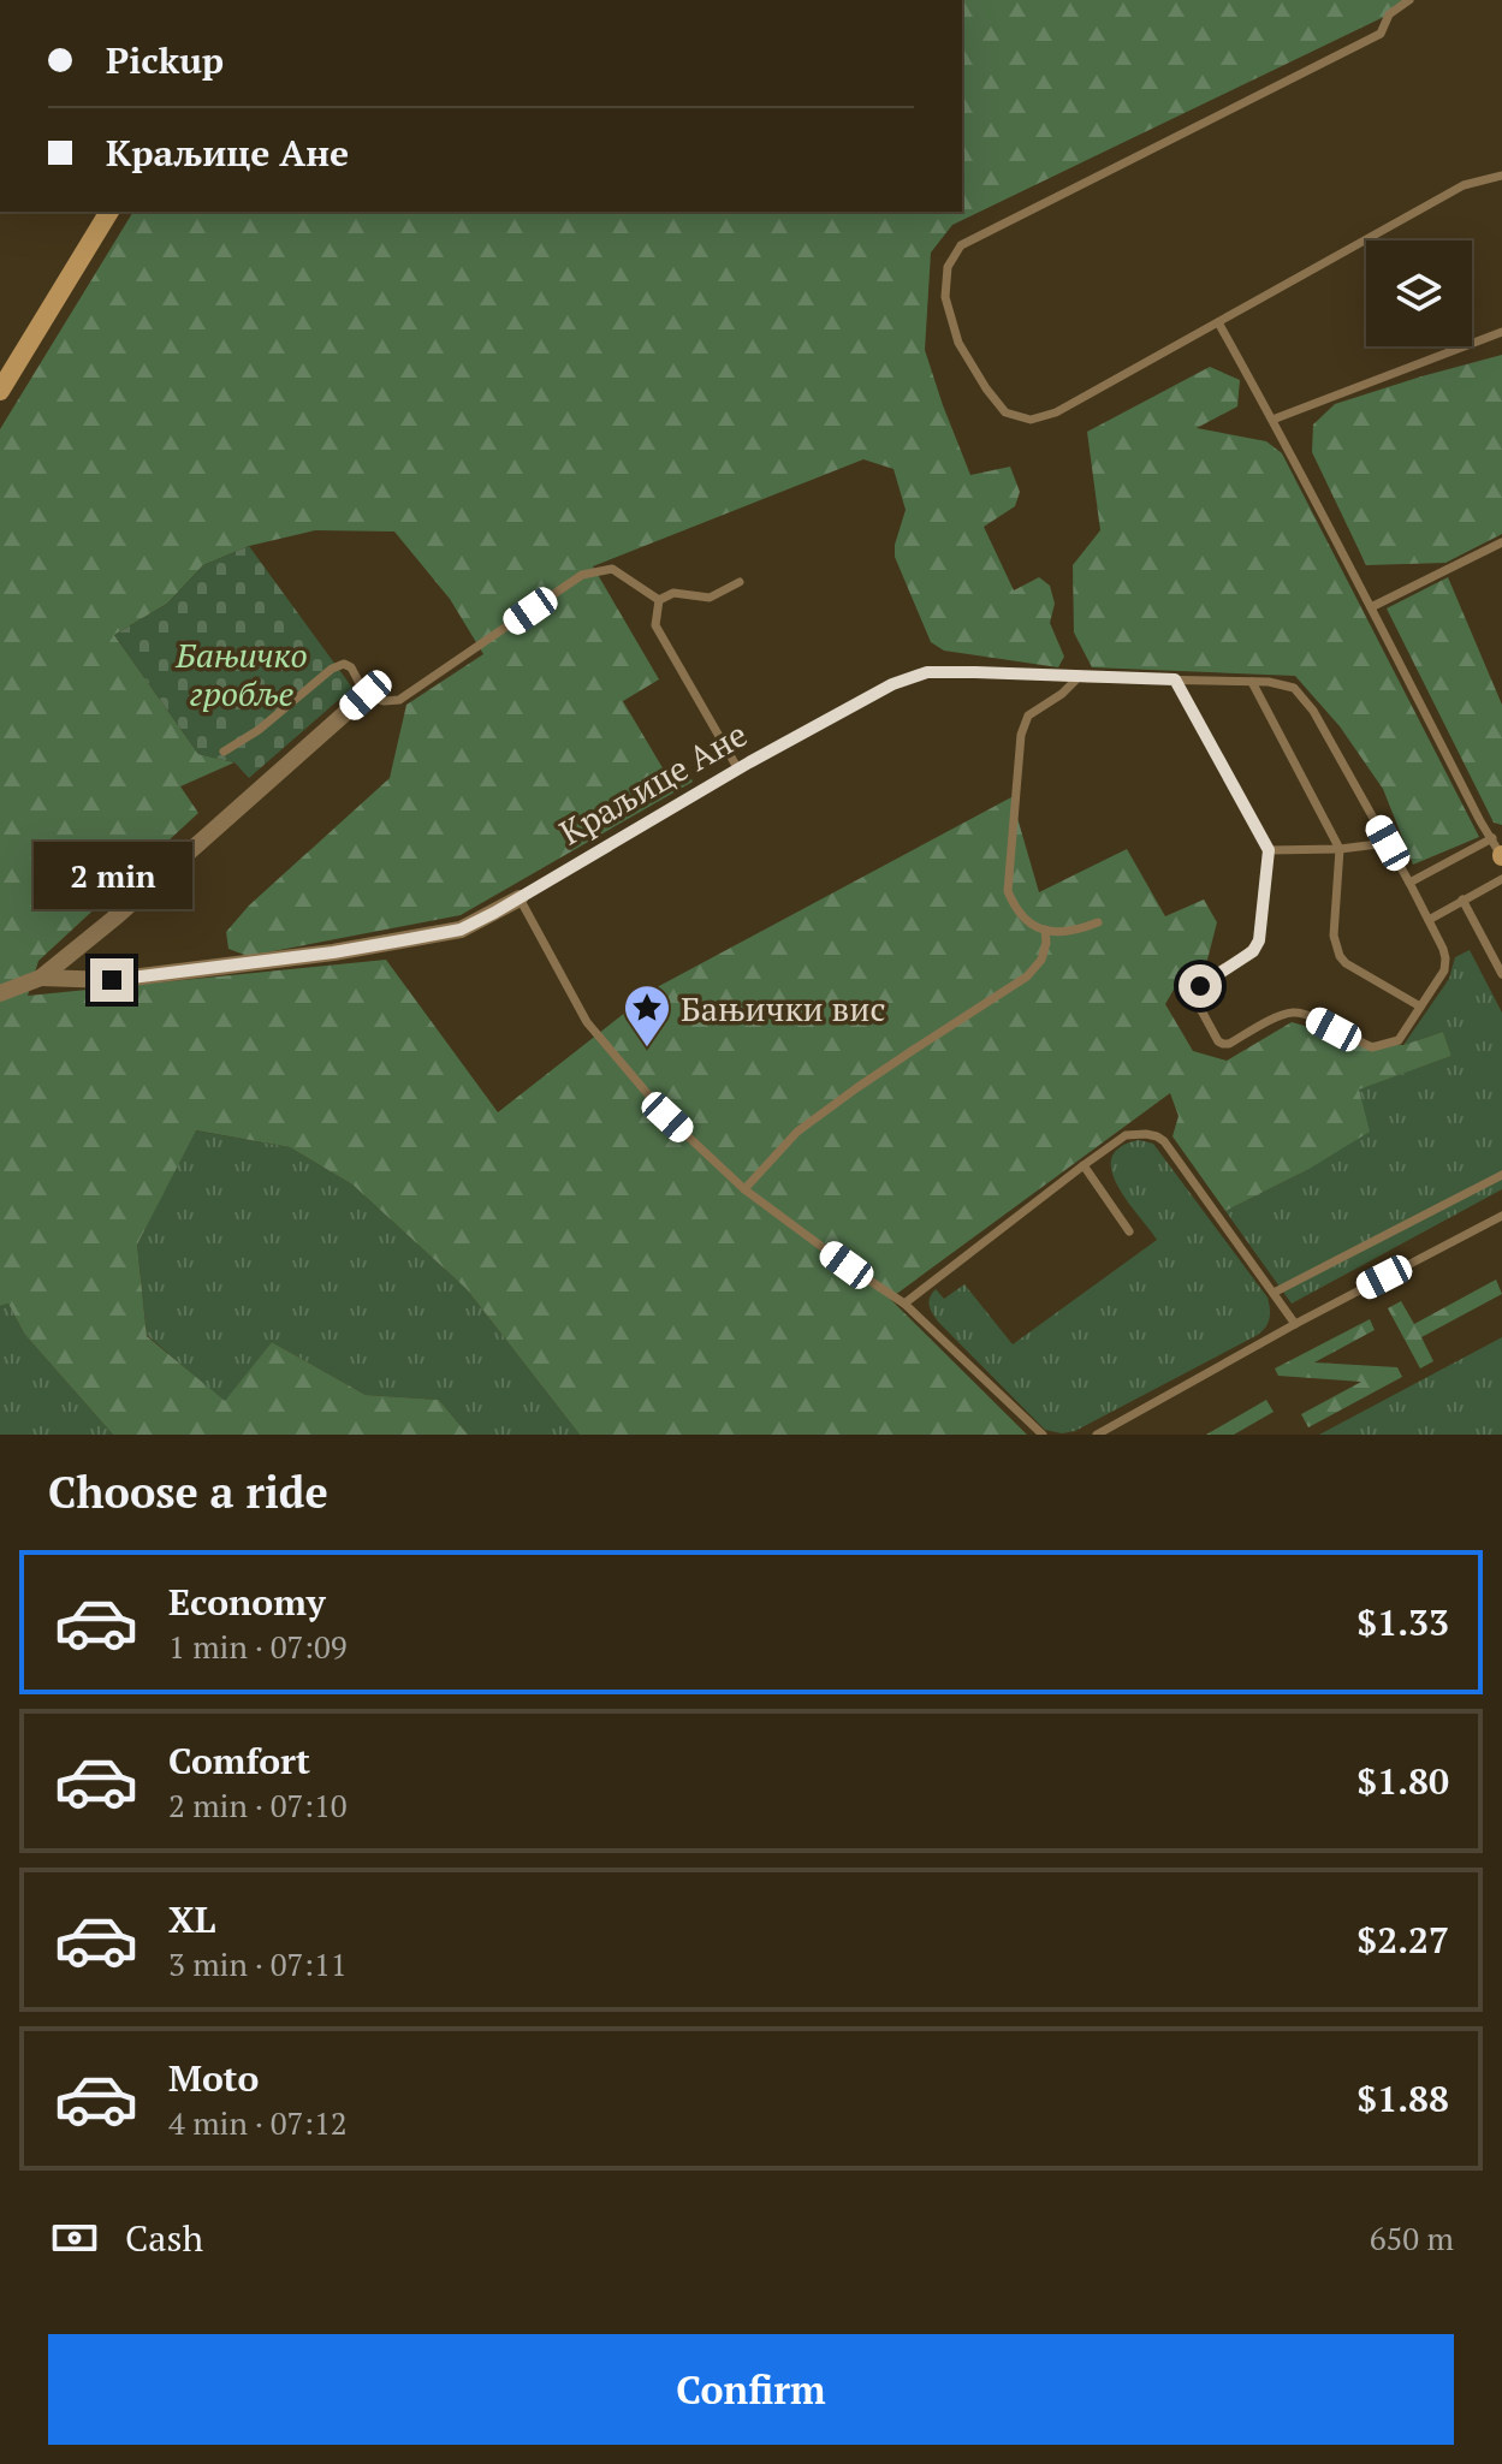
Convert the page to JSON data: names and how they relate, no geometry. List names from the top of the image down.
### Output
{
  "streets": {
    "street": ["Краљице Ане"]
  },
  "parks": ["Бањичко гробље"],
  "places": {
    "place": ["Бањички вис"]
  },
  "page": {
    "banner": ["Pickup", "Краљице Ане"],
    "bubble": "2 min",
    "heading": "Choose a ride",
    "list": [
      {
        "name": "Economy",
        "note": "1 min · 07:09",
        "value": "$1.33"
      },
      {
        "name": "Comfort",
        "note": "2 min · 07:10",
        "value": "$1.80"
      },
      {
        "name": "XL",
        "note": "3 min · 07:11",
        "value": "$2.27"
      },
      {
        "name": "Moto",
        "note": "4 min · 07:12",
        "value": "$1.88"
      }
    ],
    "pay": ["Cash", "650 m"],
    "buttons": "Confirm"
  }
}
